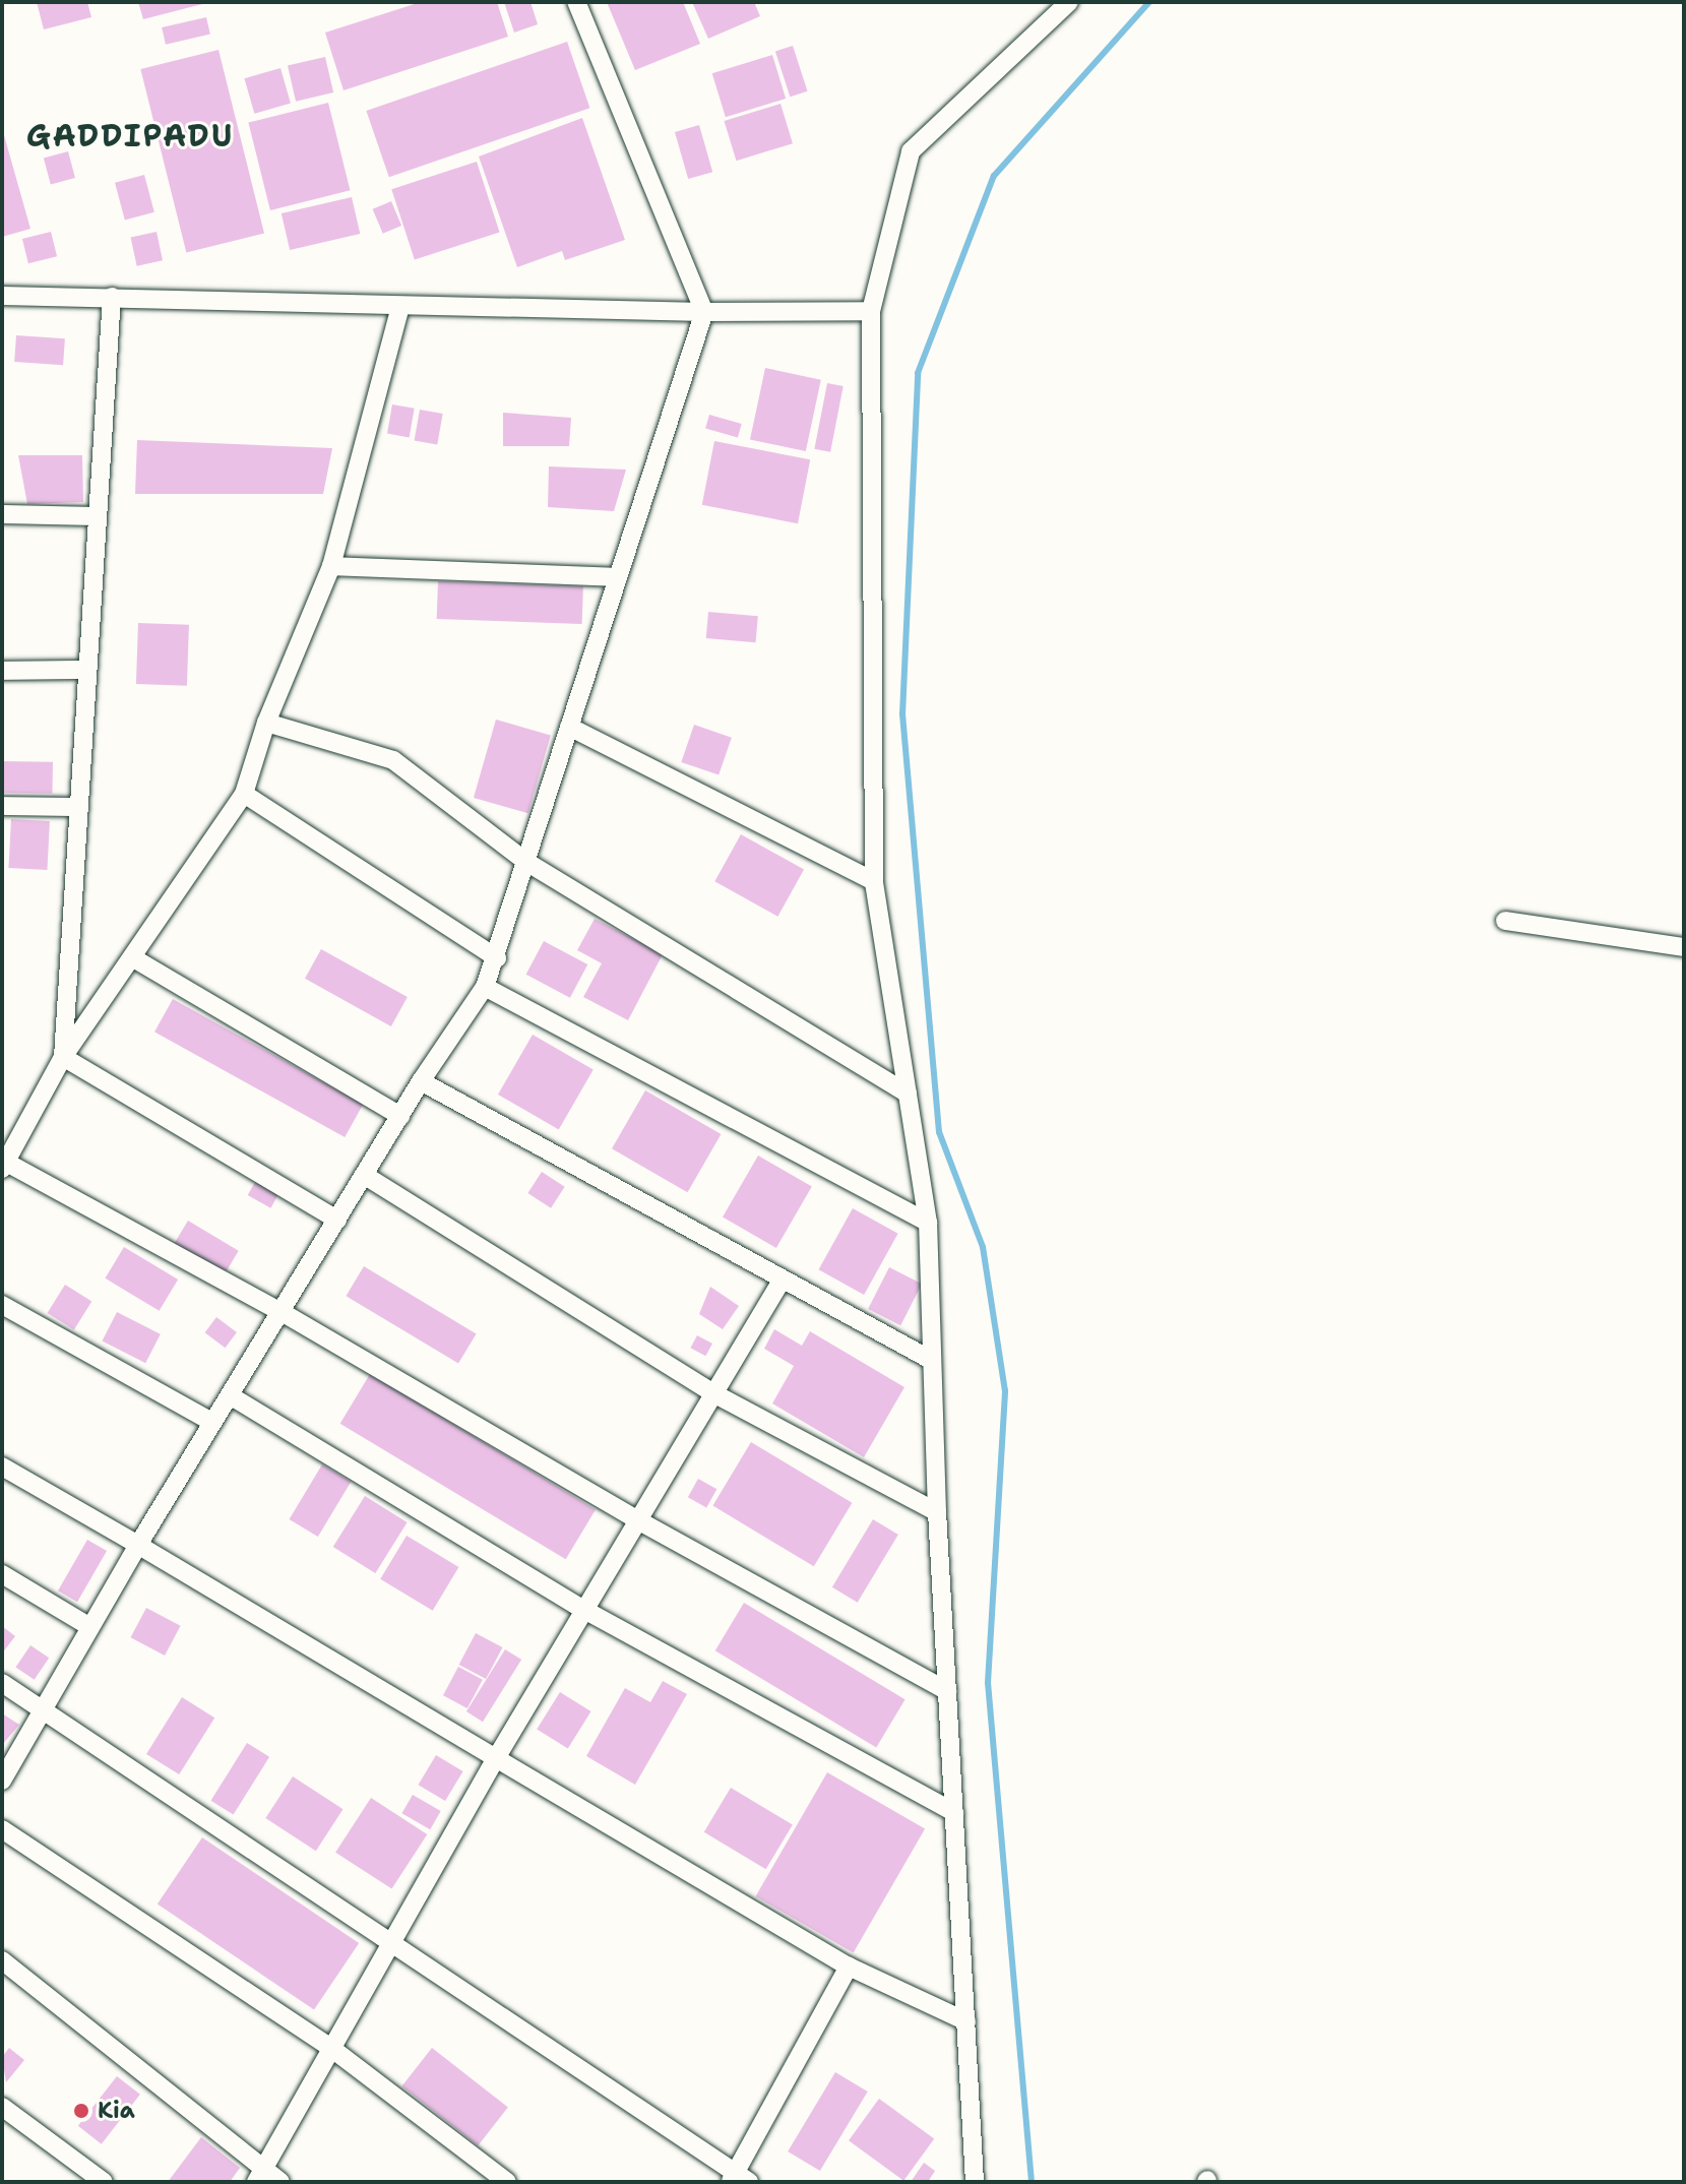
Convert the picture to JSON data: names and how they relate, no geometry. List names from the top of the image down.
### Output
{
  "districts": ["GADDIPADU"],
  "places": ["Kia"]
}
